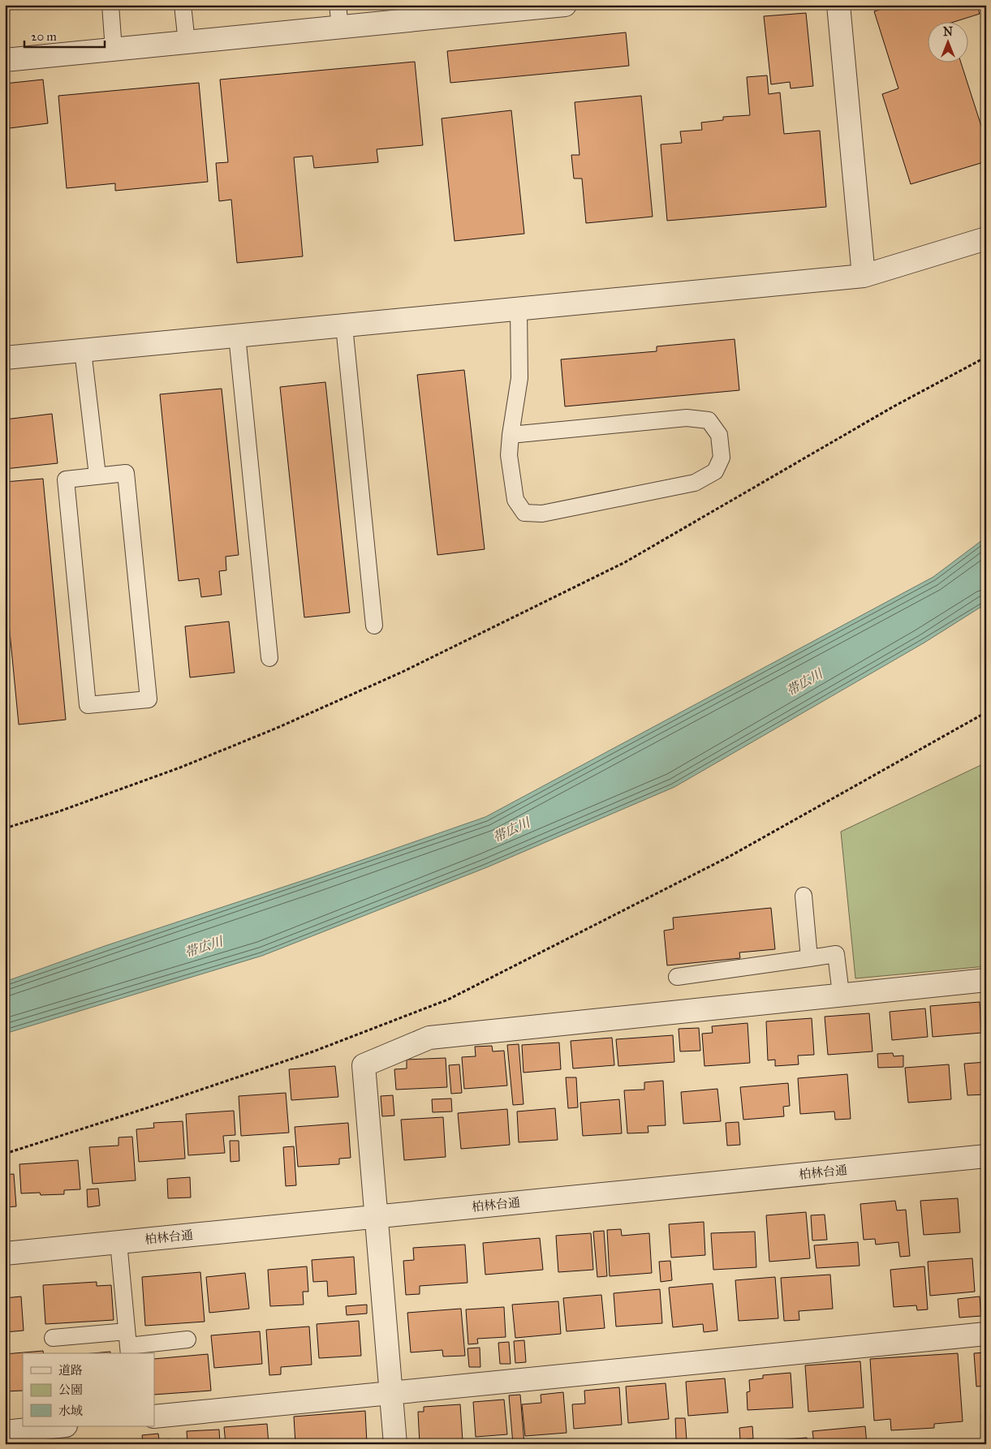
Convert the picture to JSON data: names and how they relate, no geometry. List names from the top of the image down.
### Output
{
  "streets": {
    "street": ["柏林台通"]
  },
  "water": ["帯広川"],
  "legend": ["道路", "公園", "水域"],
  "scale_bar": "20 m",
  "north": "top"
}
